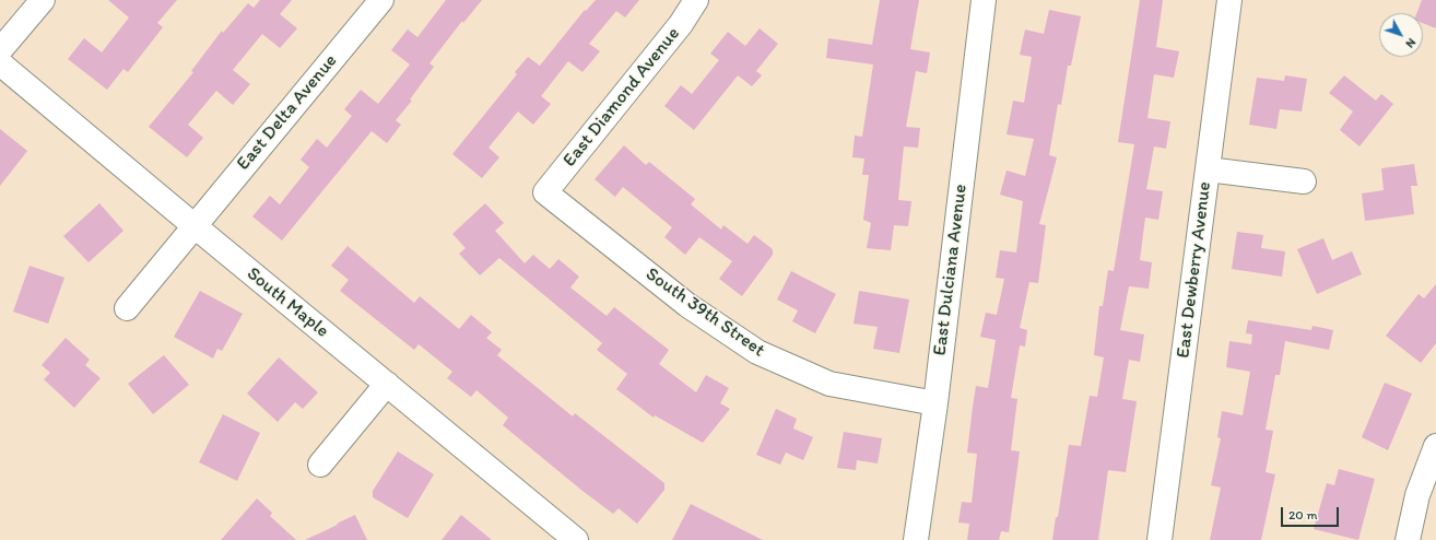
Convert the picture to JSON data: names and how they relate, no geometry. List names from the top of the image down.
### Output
{
  "streets": {
    "street": [
      "East Diamond Avenue",
      "East Delta Avenue",
      "East Dulciana Avenue",
      "East Dewberry Avenue",
      "South Maple",
      "South 39th Street"
    ]
  },
  "crossings": [
    ["East Diamond Avenue", "South 39th Street"],
    ["East Delta Avenue", "South Maple"],
    ["East Dulciana Avenue", "South 39th Street"]
  ],
  "scale_bar": "20 m",
  "north": "bottom right"
}
